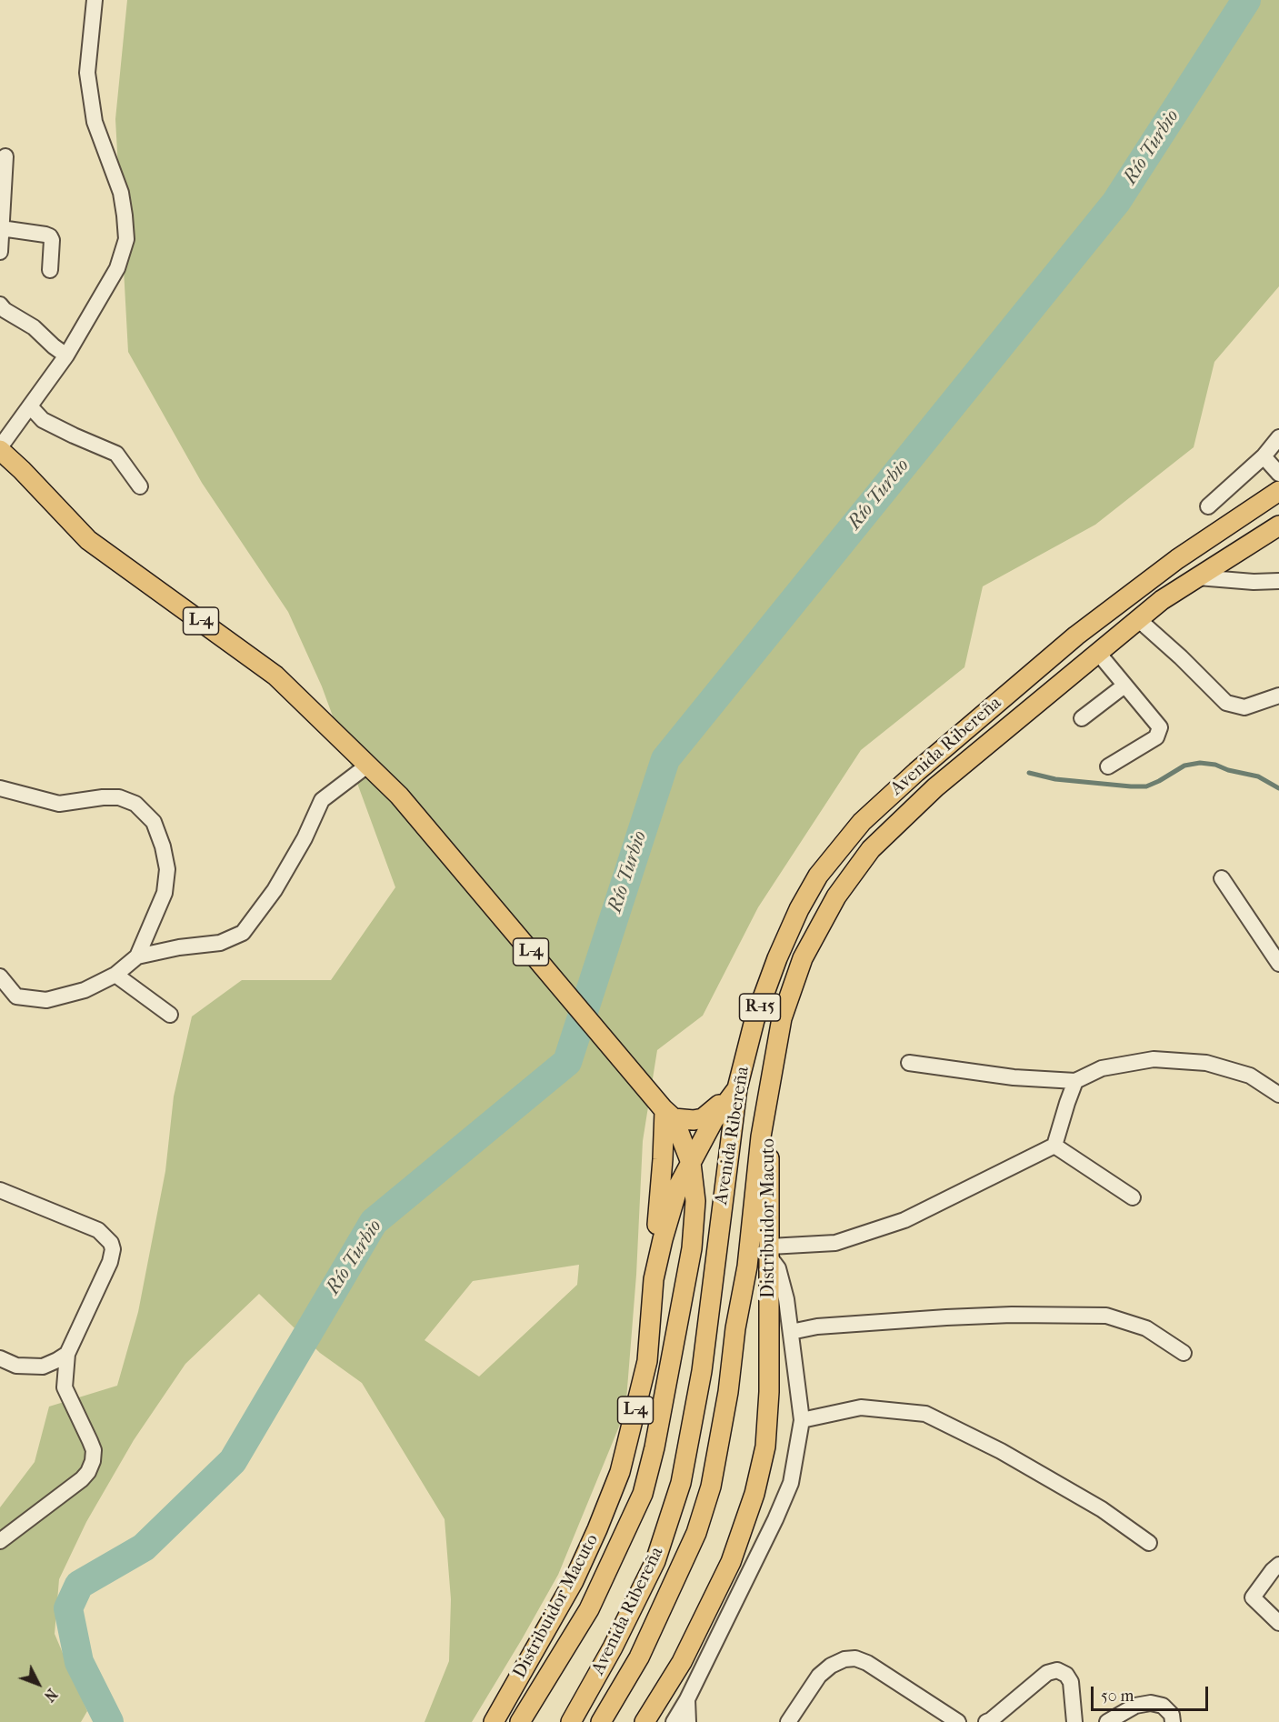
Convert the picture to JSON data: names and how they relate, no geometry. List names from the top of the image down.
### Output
{
  "streets": {
    "main road": [
      "L-4",
      "Avenida Ribereña",
      "R-15",
      "Distribuidor Macuto"
    ]
  },
  "crossings": [
    ["Avenida Ribereña", "Distribuidor Macuto"]
  ],
  "water": ["Río Turbio"],
  "scale_bar": "50 m",
  "north": "bottom right"
}
